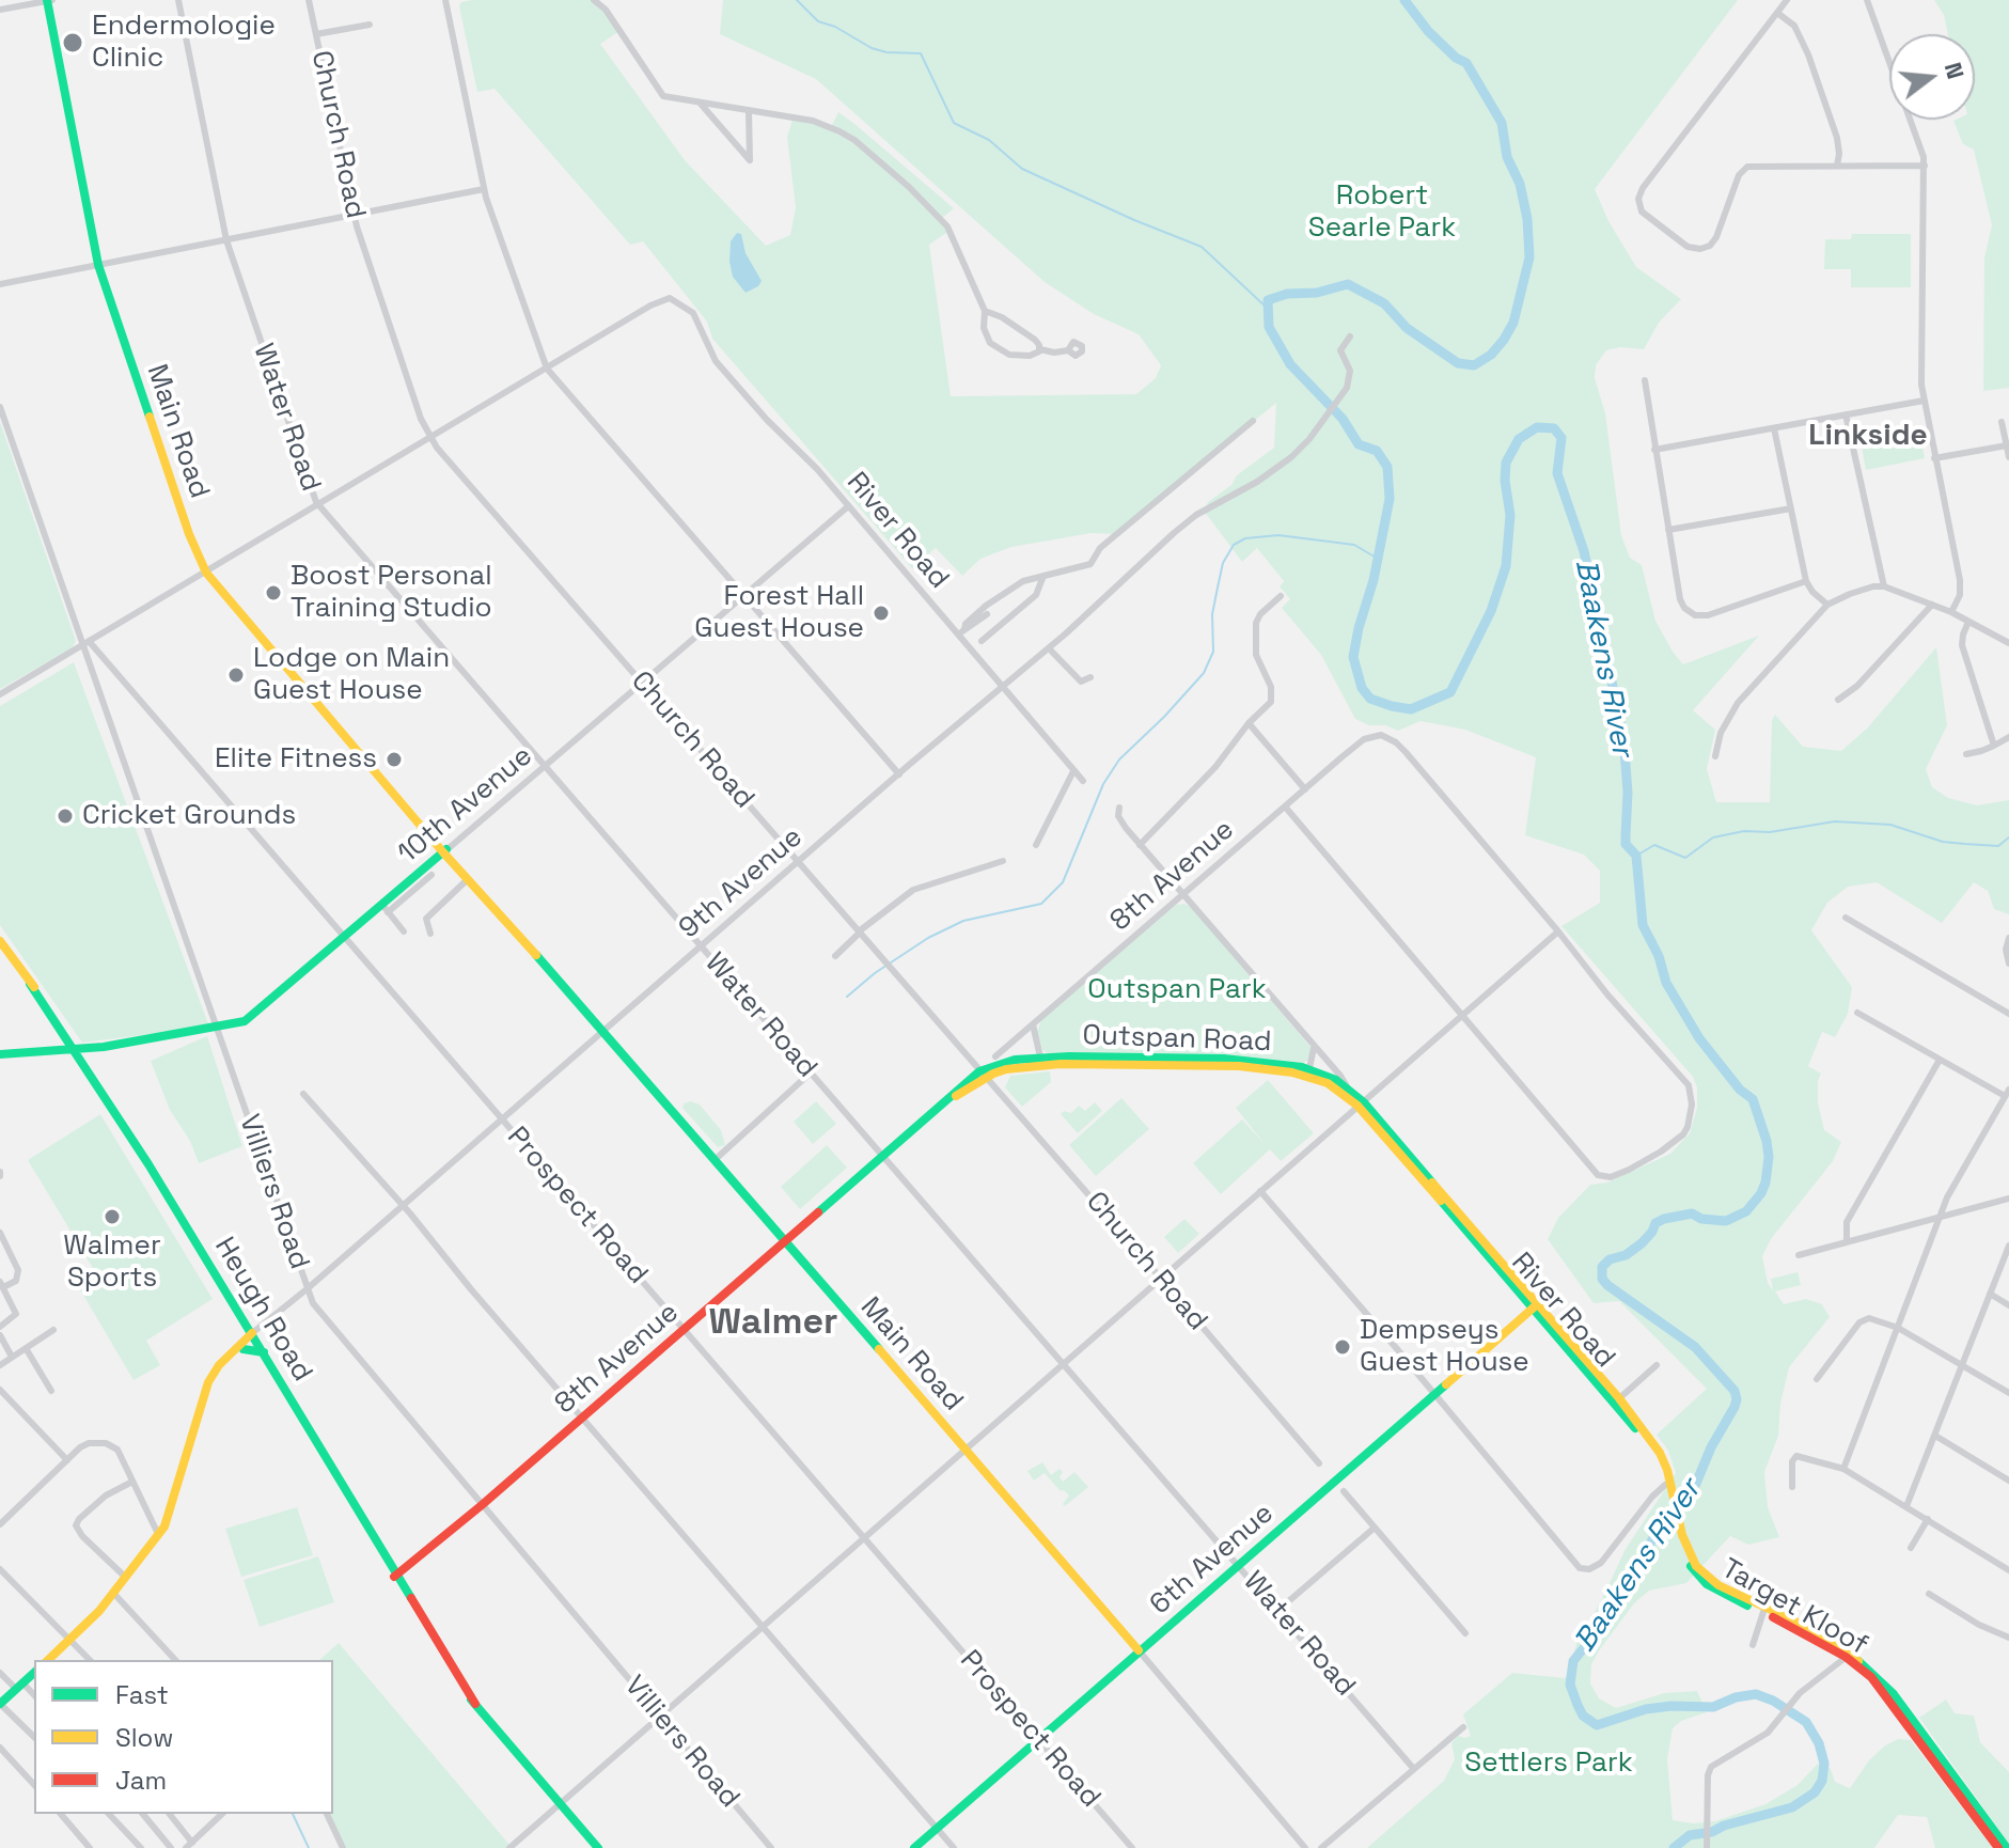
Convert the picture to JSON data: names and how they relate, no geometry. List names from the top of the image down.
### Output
{
  "streets": {
    "main road": [
      "Main Road",
      "River Road",
      "10th Avenue",
      "8th Avenue",
      "9th Avenue",
      "Outspan Road",
      "Heugh Road",
      "6th Avenue",
      "Target Kloof"
    ],
    "street": [
      "Church Road",
      "Water Road",
      "Villiers Road",
      "Prospect Road"
    ]
  },
  "crossings": [
    ["Church Road", "10th Avenue"],
    ["Church Road", "8th Avenue"],
    ["Church Road", "9th Avenue"],
    ["Church Road", "Outspan Road"],
    ["Water Road", "10th Avenue"],
    ["Water Road", "8th Avenue"],
    ["Water Road", "9th Avenue"],
    ["Water Road", "6th Avenue"],
    ["Main Road", "10th Avenue"],
    ["Main Road", "8th Avenue"],
    ["Main Road", "9th Avenue"],
    ["Main Road", "6th Avenue"],
    ["River Road", "10th Avenue"],
    ["River Road", "9th Avenue"],
    ["River Road", "Outspan Road"],
    ["River Road", "6th Avenue"],
    ["River Road", "Target Kloof"],
    ["10th Avenue", "Villiers Road"],
    ["10th Avenue", "Prospect Road"],
    ["10th Avenue", "Heugh Road"],
    ["8th Avenue", "Outspan Road"],
    ["8th Avenue", "Villiers Road"],
    ["8th Avenue", "Prospect Road"],
    ["8th Avenue", "Heugh Road"],
    ["9th Avenue", "Villiers Road"],
    ["9th Avenue", "Prospect Road"],
    ["9th Avenue", "Heugh Road"],
    ["Villiers Road", "Prospect Road"],
    ["Prospect Road", "6th Avenue"]
  ],
  "districts": ["Linkside", "Walmer"],
  "water": ["Baakens River"],
  "parks": ["Robert Searle Park", "Outspan Park", "Settlers Park"],
  "places": [
    "Endermologie Clinic",
    "Boost Personal Training Studio",
    "Forest Hall Guest House",
    "Lodge on Main Guest House",
    "Elite Fitness",
    "Cricket Grounds",
    "Walmer Sports",
    "Dempseys Guest House"
  ],
  "legend": ["Fast", "Slow", "Jam"],
  "north": "right"
}
